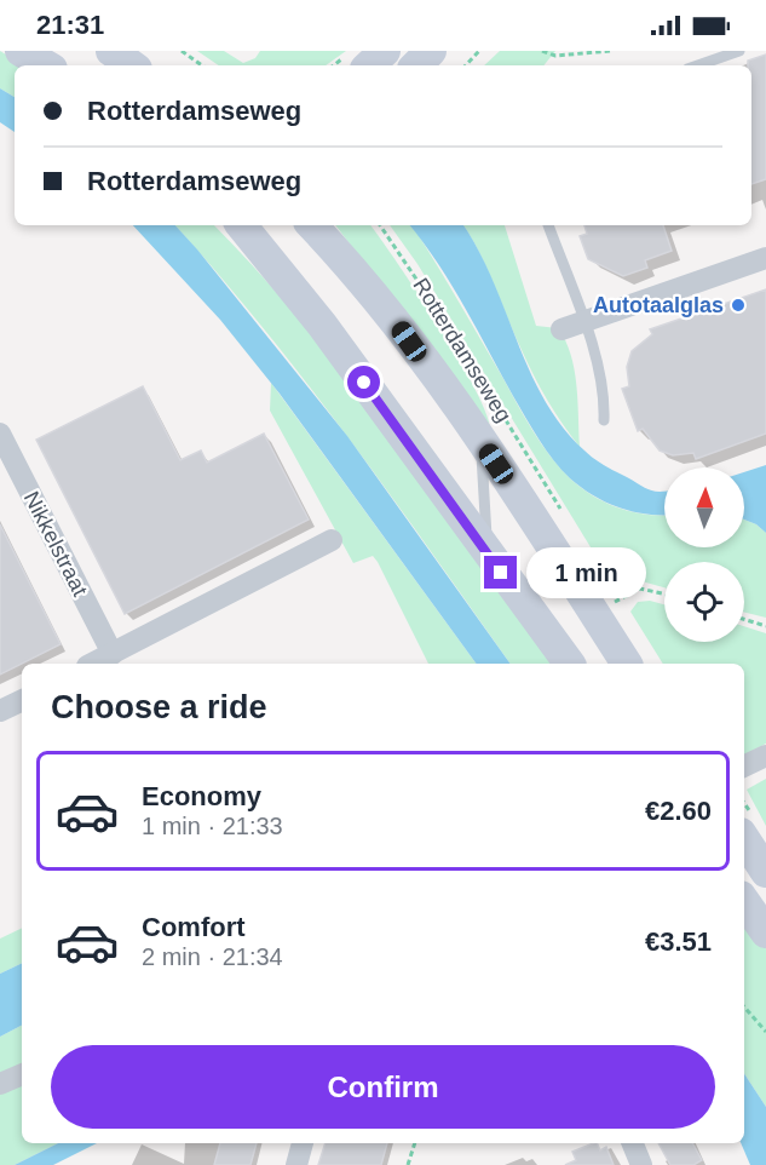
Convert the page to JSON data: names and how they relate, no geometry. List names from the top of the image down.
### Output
{
  "streets": {
    "main road": ["Rotterdamseweg"],
    "street": ["Nikkelstraat"]
  },
  "places": ["Autotaalglas"],
  "north": "top",
  "page": {
    "status": "21:31",
    "banner": ["Rotterdamseweg", "Rotterdamseweg"],
    "bubble": "1 min",
    "heading": "Choose a ride",
    "list": [
      {
        "name": "Economy",
        "note": "1 min · 21:33",
        "value": "€2.60"
      },
      {
        "name": "Comfort",
        "note": "2 min · 21:34",
        "value": "€3.51"
      }
    ],
    "buttons": "Confirm"
  }
}
